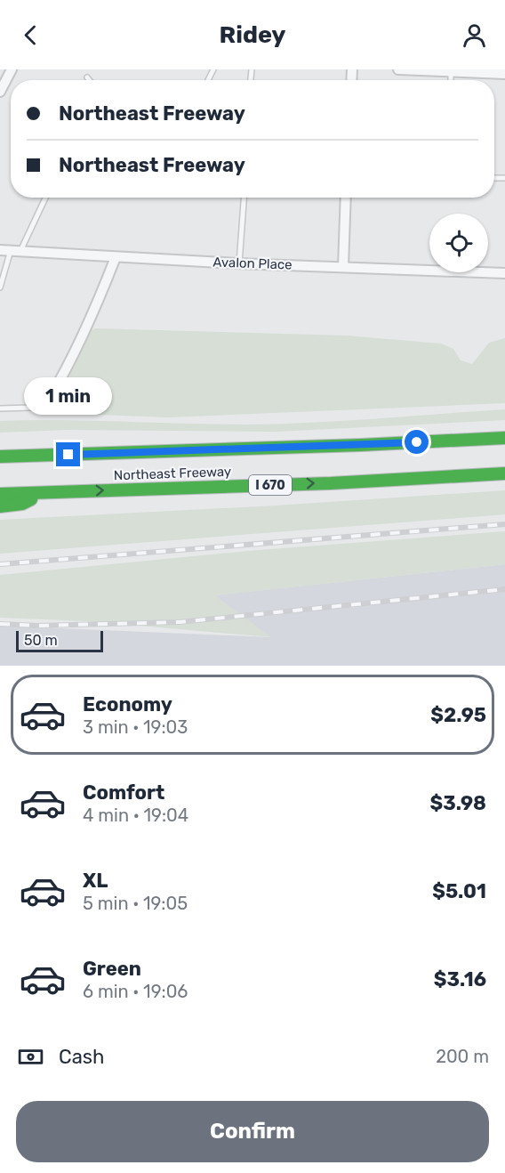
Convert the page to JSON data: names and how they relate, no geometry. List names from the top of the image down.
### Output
{
  "streets": {
    "highway": ["Northeast Freeway", "I 670"],
    "street": ["Avalon Place"]
  },
  "scale_bar": "50 m",
  "page": {
    "header": "Ridey",
    "banner": ["Northeast Freeway", "Northeast Freeway"],
    "bubble": "1 min",
    "scale": "50 m",
    "list": [
      {
        "name": "Economy",
        "note": "3 min · 19:03",
        "value": "$2.95"
      },
      {
        "name": "Comfort",
        "note": "4 min · 19:04",
        "value": "$3.98"
      },
      {
        "name": "XL",
        "note": "5 min · 19:05",
        "value": "$5.01"
      },
      {
        "name": "Green",
        "note": "6 min · 19:06",
        "value": "$3.16"
      }
    ],
    "pay": ["Cash", "200 m"],
    "buttons": "Confirm"
  }
}
